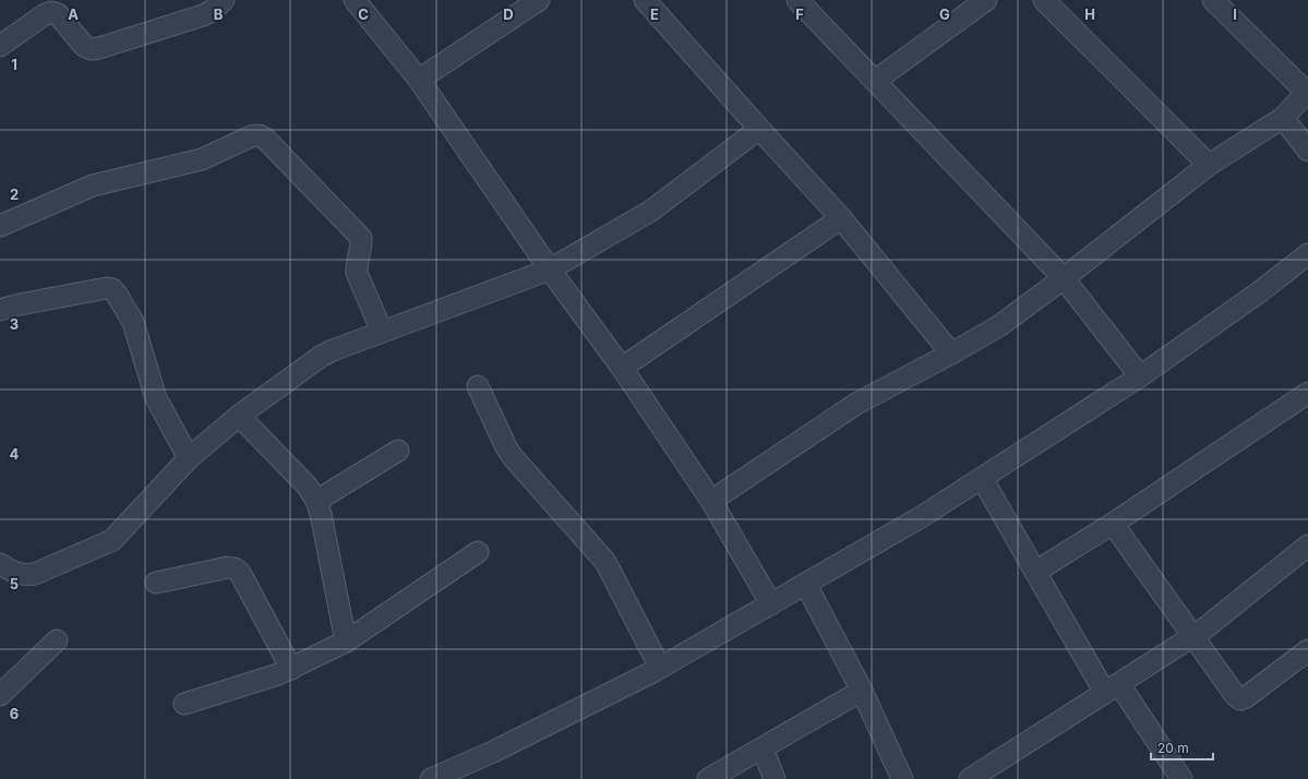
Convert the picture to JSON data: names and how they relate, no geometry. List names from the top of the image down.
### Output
{
  "scale_bar": "20 m",
  "grid": {
    "columns": [
      "A",
      "B",
      "C",
      "D",
      "E",
      "F",
      "G",
      "H",
      "I"
    ],
    "rows": [
      "1",
      "2",
      "3",
      "4",
      "5",
      "6"
    ]
  }
}
